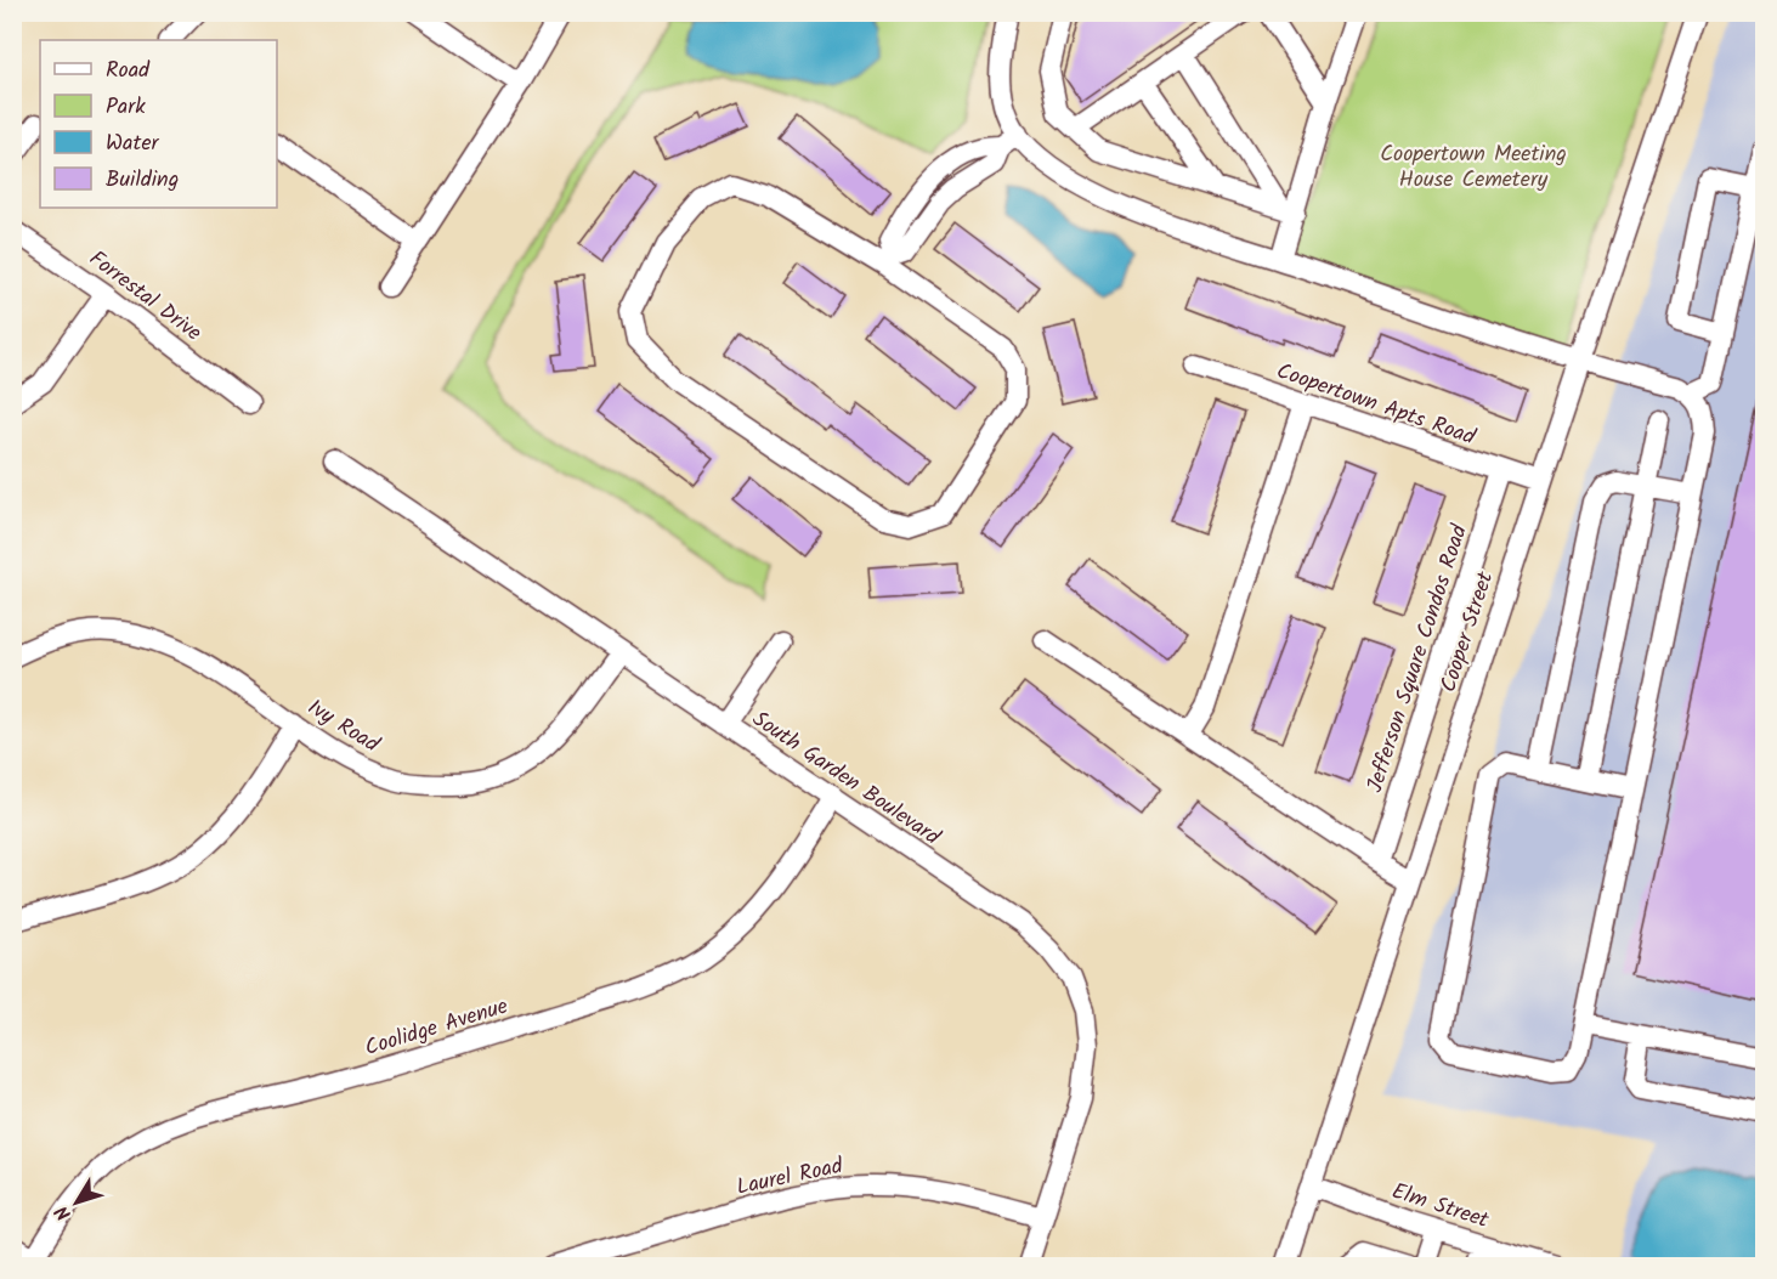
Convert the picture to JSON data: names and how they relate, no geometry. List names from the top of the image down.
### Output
{
  "streets": {
    "street": [
      "Forrestal Drive",
      "Coopertown Apts Road",
      "Cooper Street",
      "Jefferson Square Condos Road",
      "Ivy Road",
      "South Garden Boulevard",
      "Coolidge Avenue",
      "Laurel Road",
      "Elm Street"
    ]
  },
  "crossings": [
    ["Coopertown Apts Road", "Cooper Street"],
    ["Coopertown Apts Road", "Jefferson Square Condos Road"],
    ["Cooper Street", "Elm Street"],
    ["Ivy Road", "South Garden Boulevard"],
    ["South Garden Boulevard", "Coolidge Avenue"],
    ["South Garden Boulevard", "Laurel Road"]
  ],
  "parks": ["Coopertown Meeting House Cemetery"],
  "legend": [
    "Road",
    "Park",
    "Water",
    "Building"
  ],
  "north": "bottom left"
}
